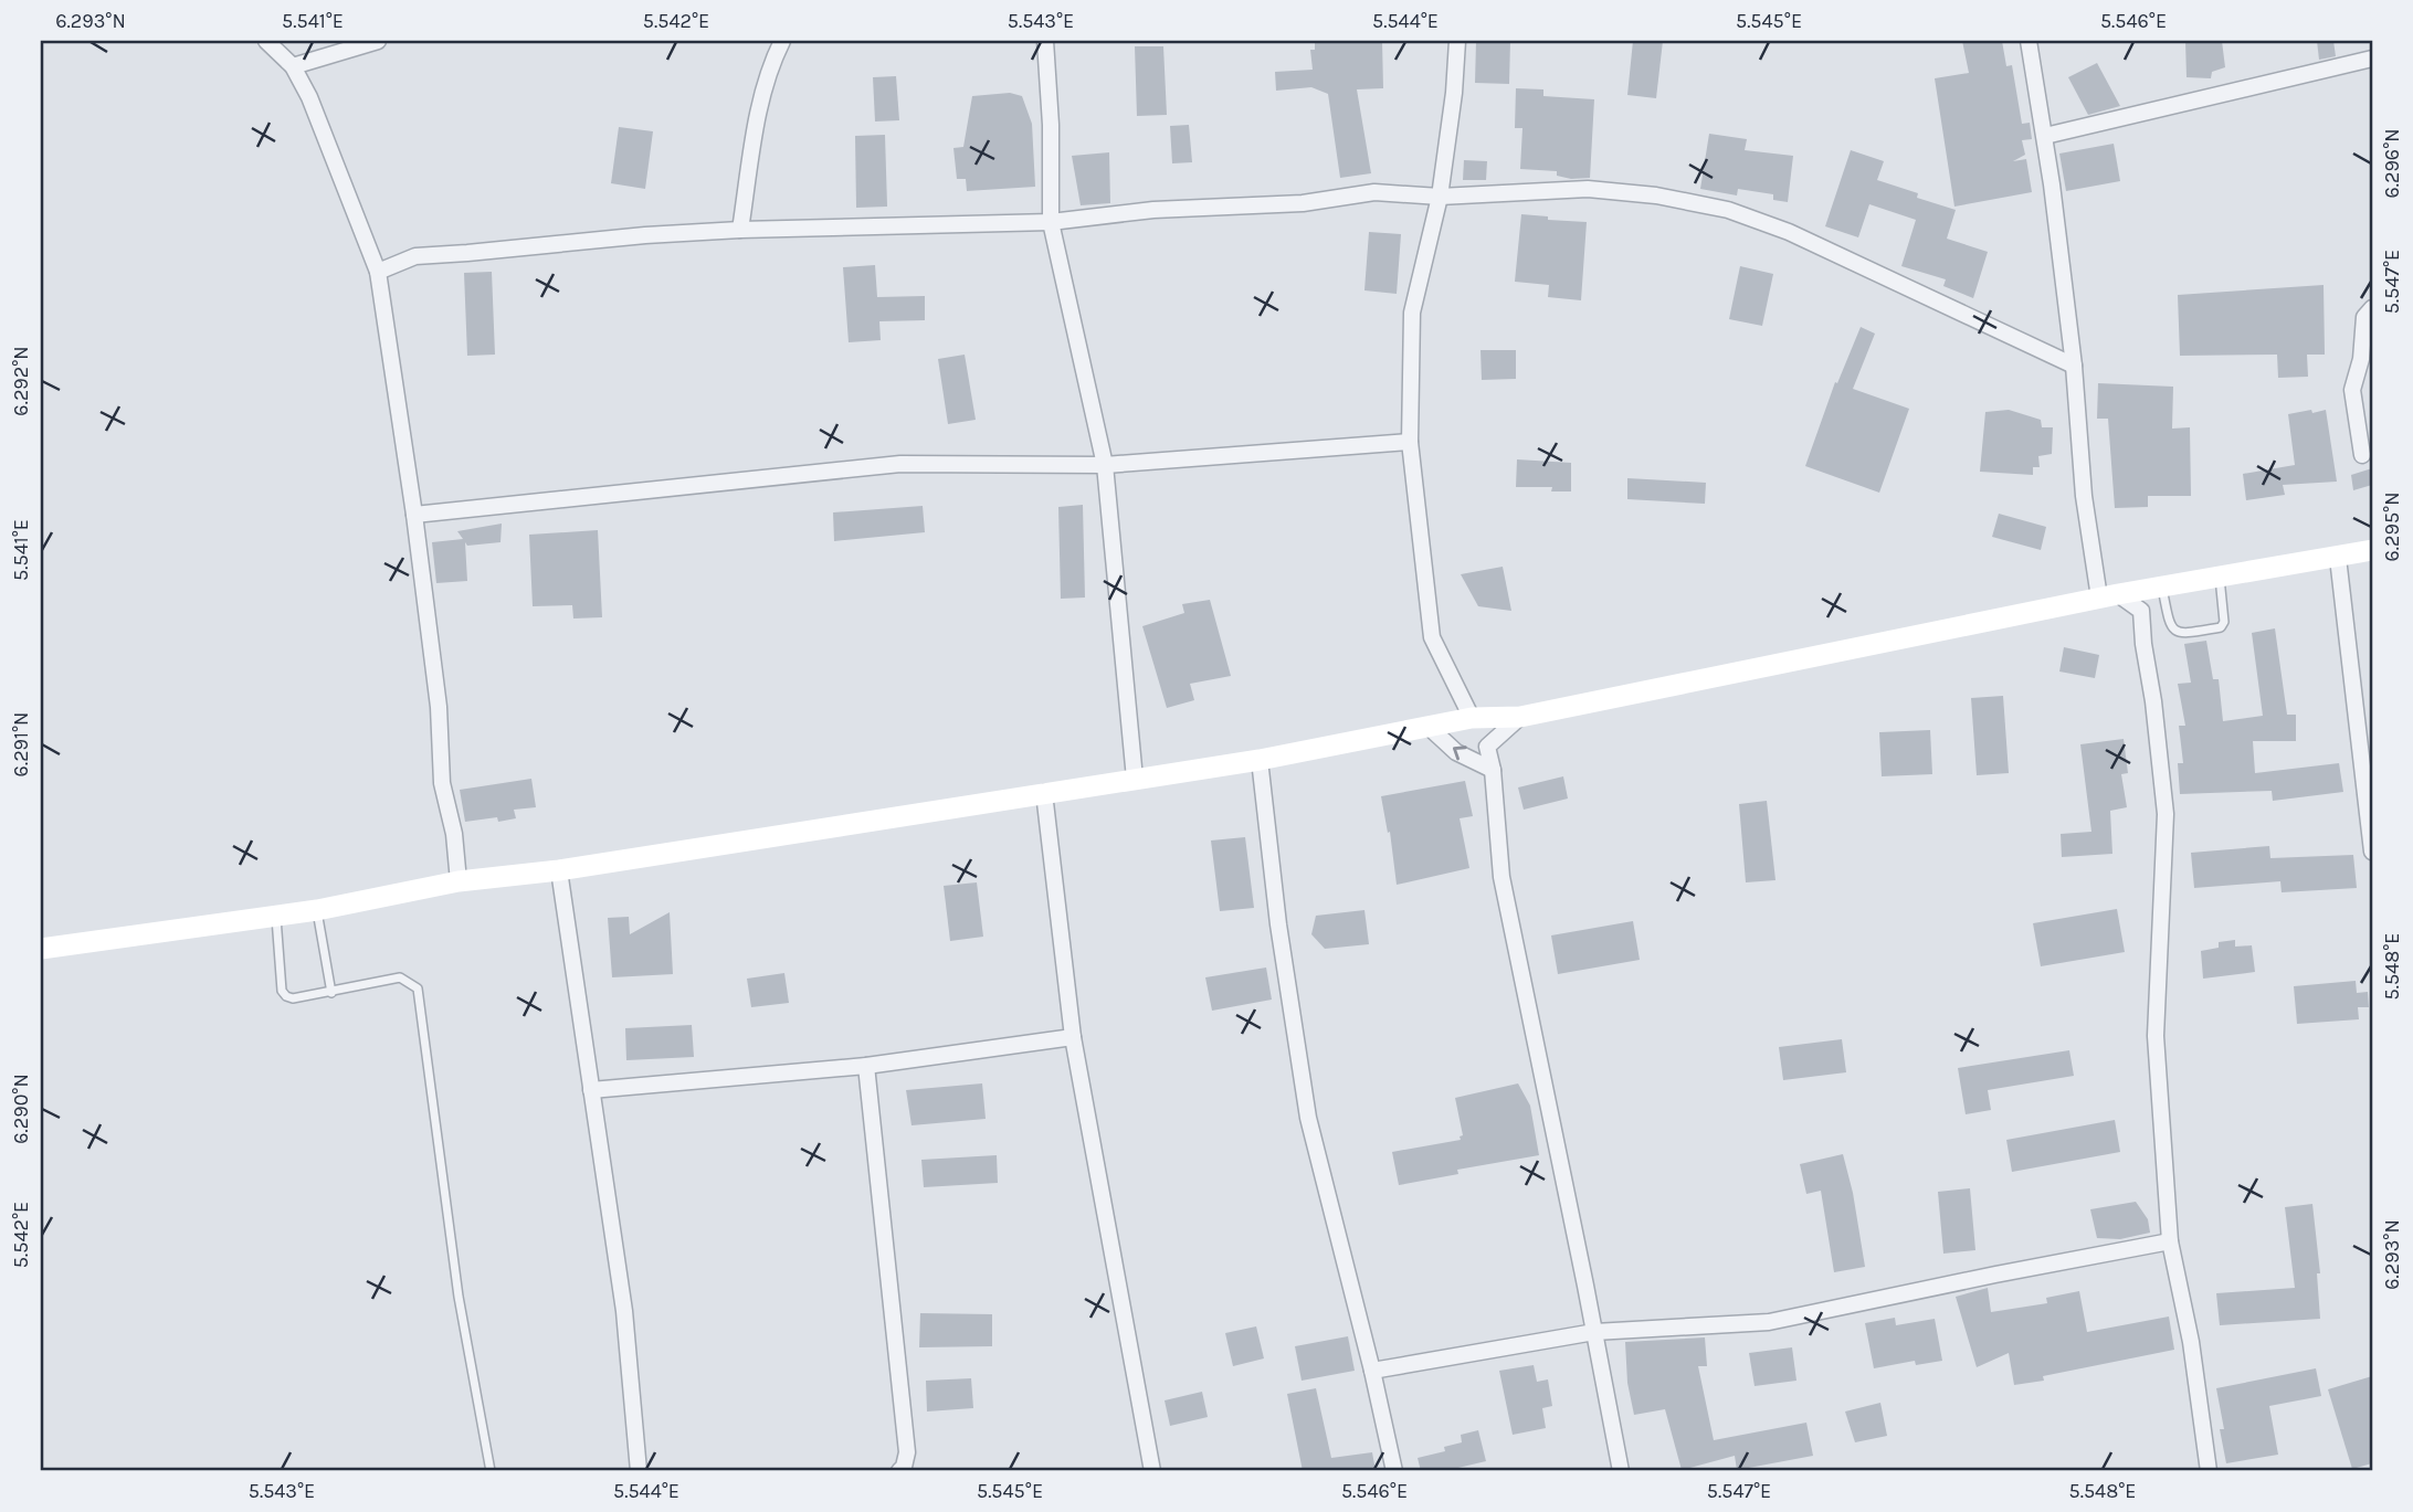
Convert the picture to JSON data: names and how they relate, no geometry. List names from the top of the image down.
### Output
{
  "coordinates": [
    "6.293°N",
    "5.541°E",
    "5.542°E",
    "5.543°E",
    "5.544°E",
    "5.545°E",
    "5.546°E",
    "6.296°N",
    "5.547°E",
    "6.292°N",
    "6.295°N",
    "6.291°N",
    "5.548°E",
    "6.290°N"
  ]
}
